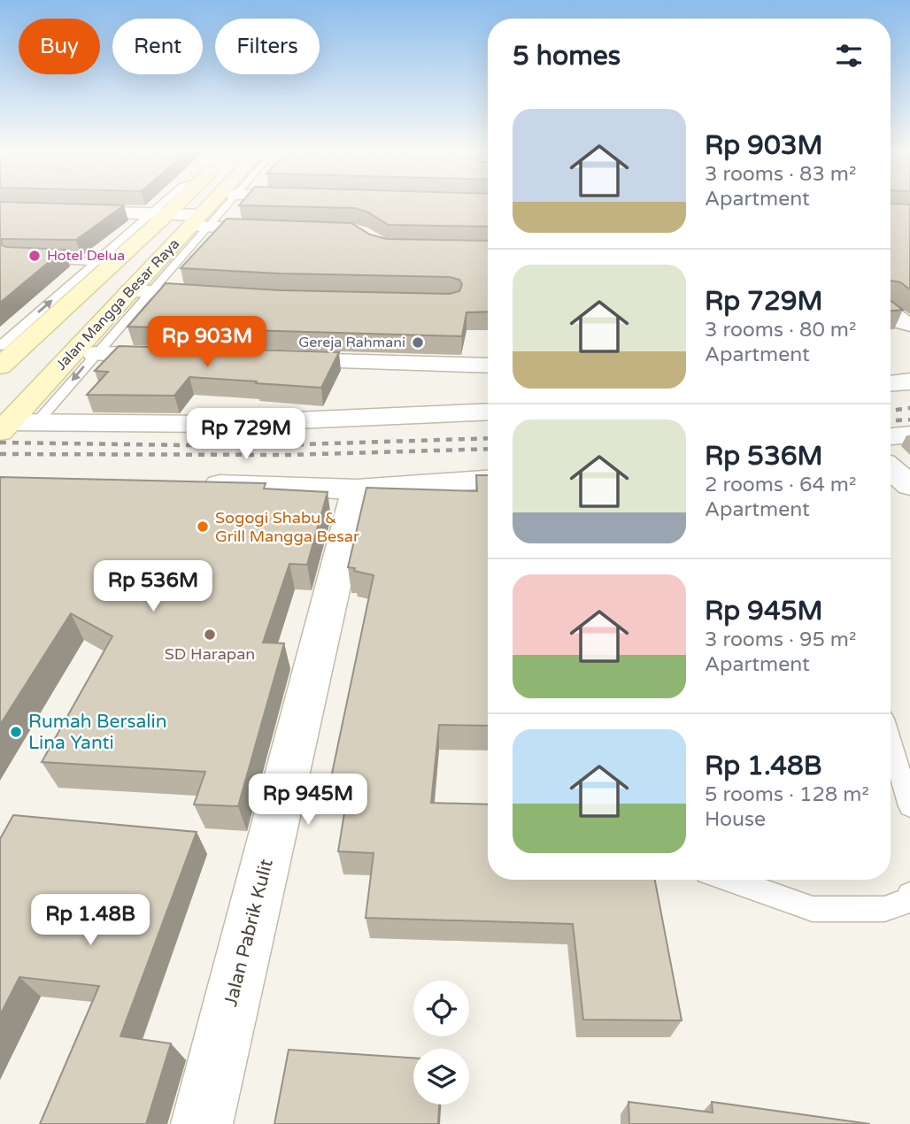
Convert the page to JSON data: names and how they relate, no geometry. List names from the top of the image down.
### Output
{
  "streets": {
    "main road": ["Jalan Mangga Besar Raya"],
    "street": ["Jalan Pabrik Kulit"]
  },
  "places": [
    "Hotel Delua",
    "Gereja Rahmani",
    "Sogogi Shabu & Grill Mangga Besar",
    "SD Harapan",
    "Rumah Bersalin Lina Yanti"
  ],
  "page": {
    "chip": ["Buy", "Rent", "Filters"],
    "heading": "5 homes",
    "list": [
      {
        "name": "Rp 903M",
        "note": "3 rooms · 83 m² · Apartment"
      },
      {
        "name": "Rp 729M",
        "note": "3 rooms · 80 m² · Apartment"
      },
      {
        "name": "Rp 536M",
        "note": "2 rooms · 64 m² · Apartment"
      },
      {
        "name": "Rp 945M",
        "note": "3 rooms · 95 m² · Apartment"
      },
      {
        "name": "Rp 1.48B",
        "note": "5 rooms · 128 m² · House"
      }
    ],
    "price": [
      "Rp 903M",
      "Rp 729M",
      "Rp 536M",
      "Rp 945M",
      "Rp 1.48B"
    ]
  }
}
